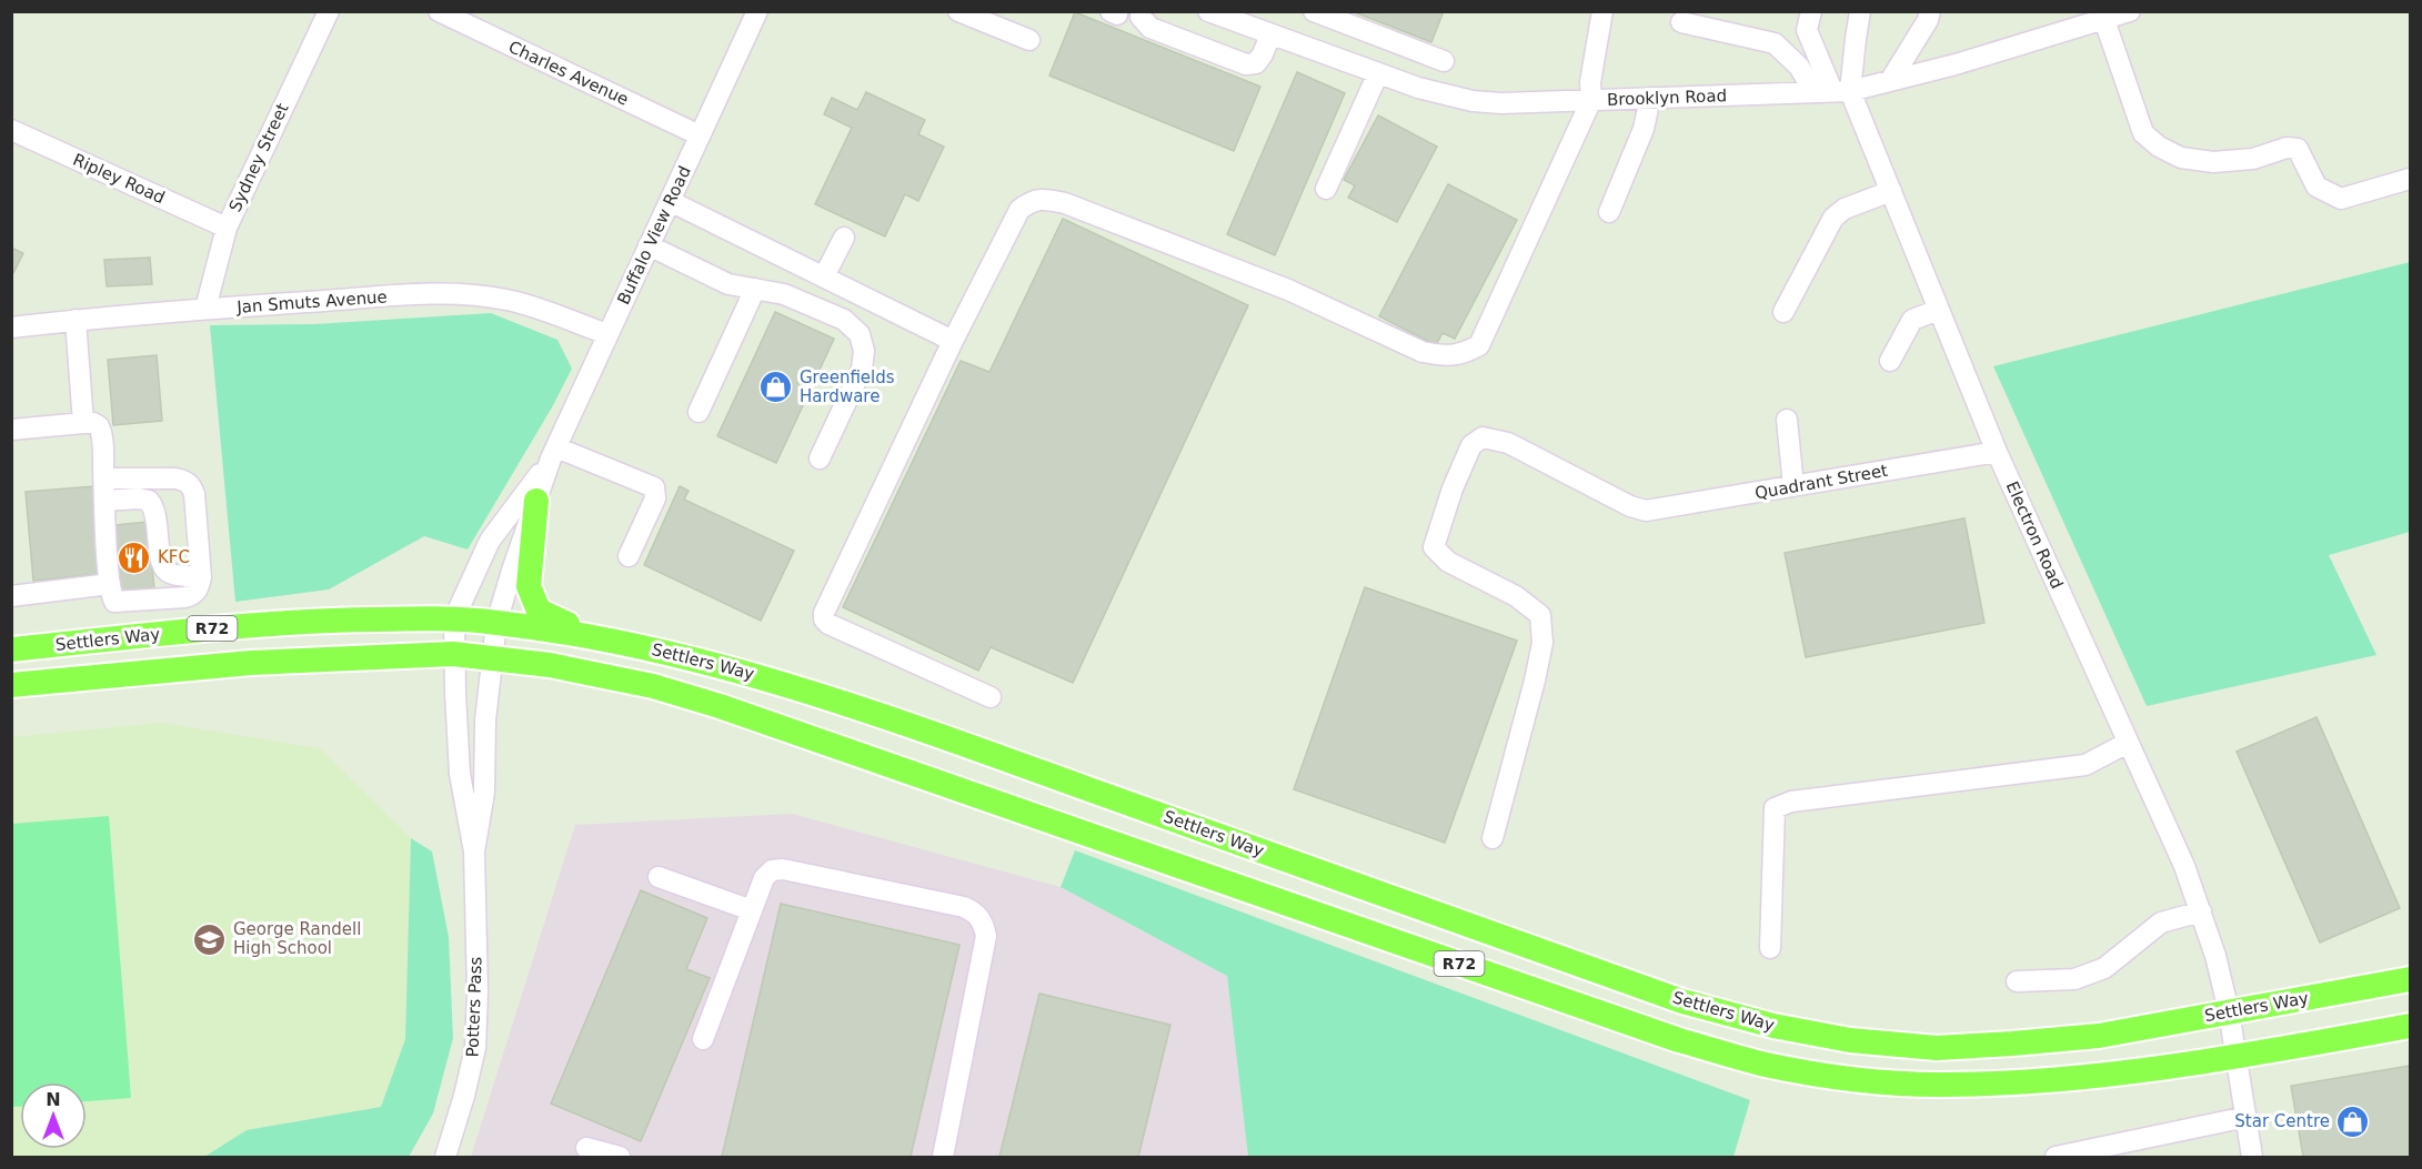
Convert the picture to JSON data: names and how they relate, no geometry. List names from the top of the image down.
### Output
{
  "streets": {
    "main road": ["R72", "Settlers Way"],
    "street": [
      "Charles Avenue",
      "Brooklyn Road",
      "Sydney Street",
      "Ripley Road",
      "Buffalo View Road",
      "Jan Smuts Avenue",
      "Quadrant Street",
      "Electron Road",
      "Potters Pass"
    ]
  },
  "crossings": [
    ["Charles Avenue", "Buffalo View Road"],
    ["Brooklyn Road", "Electron Road"],
    ["Sydney Street", "Ripley Road"],
    ["Sydney Street", "Jan Smuts Avenue"],
    ["Buffalo View Road", "Jan Smuts Avenue"],
    ["Buffalo View Road", "Settlers Way"],
    ["Buffalo View Road", "Potters Pass"],
    ["Quadrant Street", "Electron Road"],
    ["Electron Road", "R72"],
    ["Electron Road", "Settlers Way"],
    ["R72", "Potters Pass"],
    ["Settlers Way", "Potters Pass"]
  ],
  "places": {
    "shop": ["Greenfields Hardware", "Star Centre"],
    "restaurant": ["KFC"],
    "school or university": ["George Randell High School"]
  },
  "north": "top"
}
